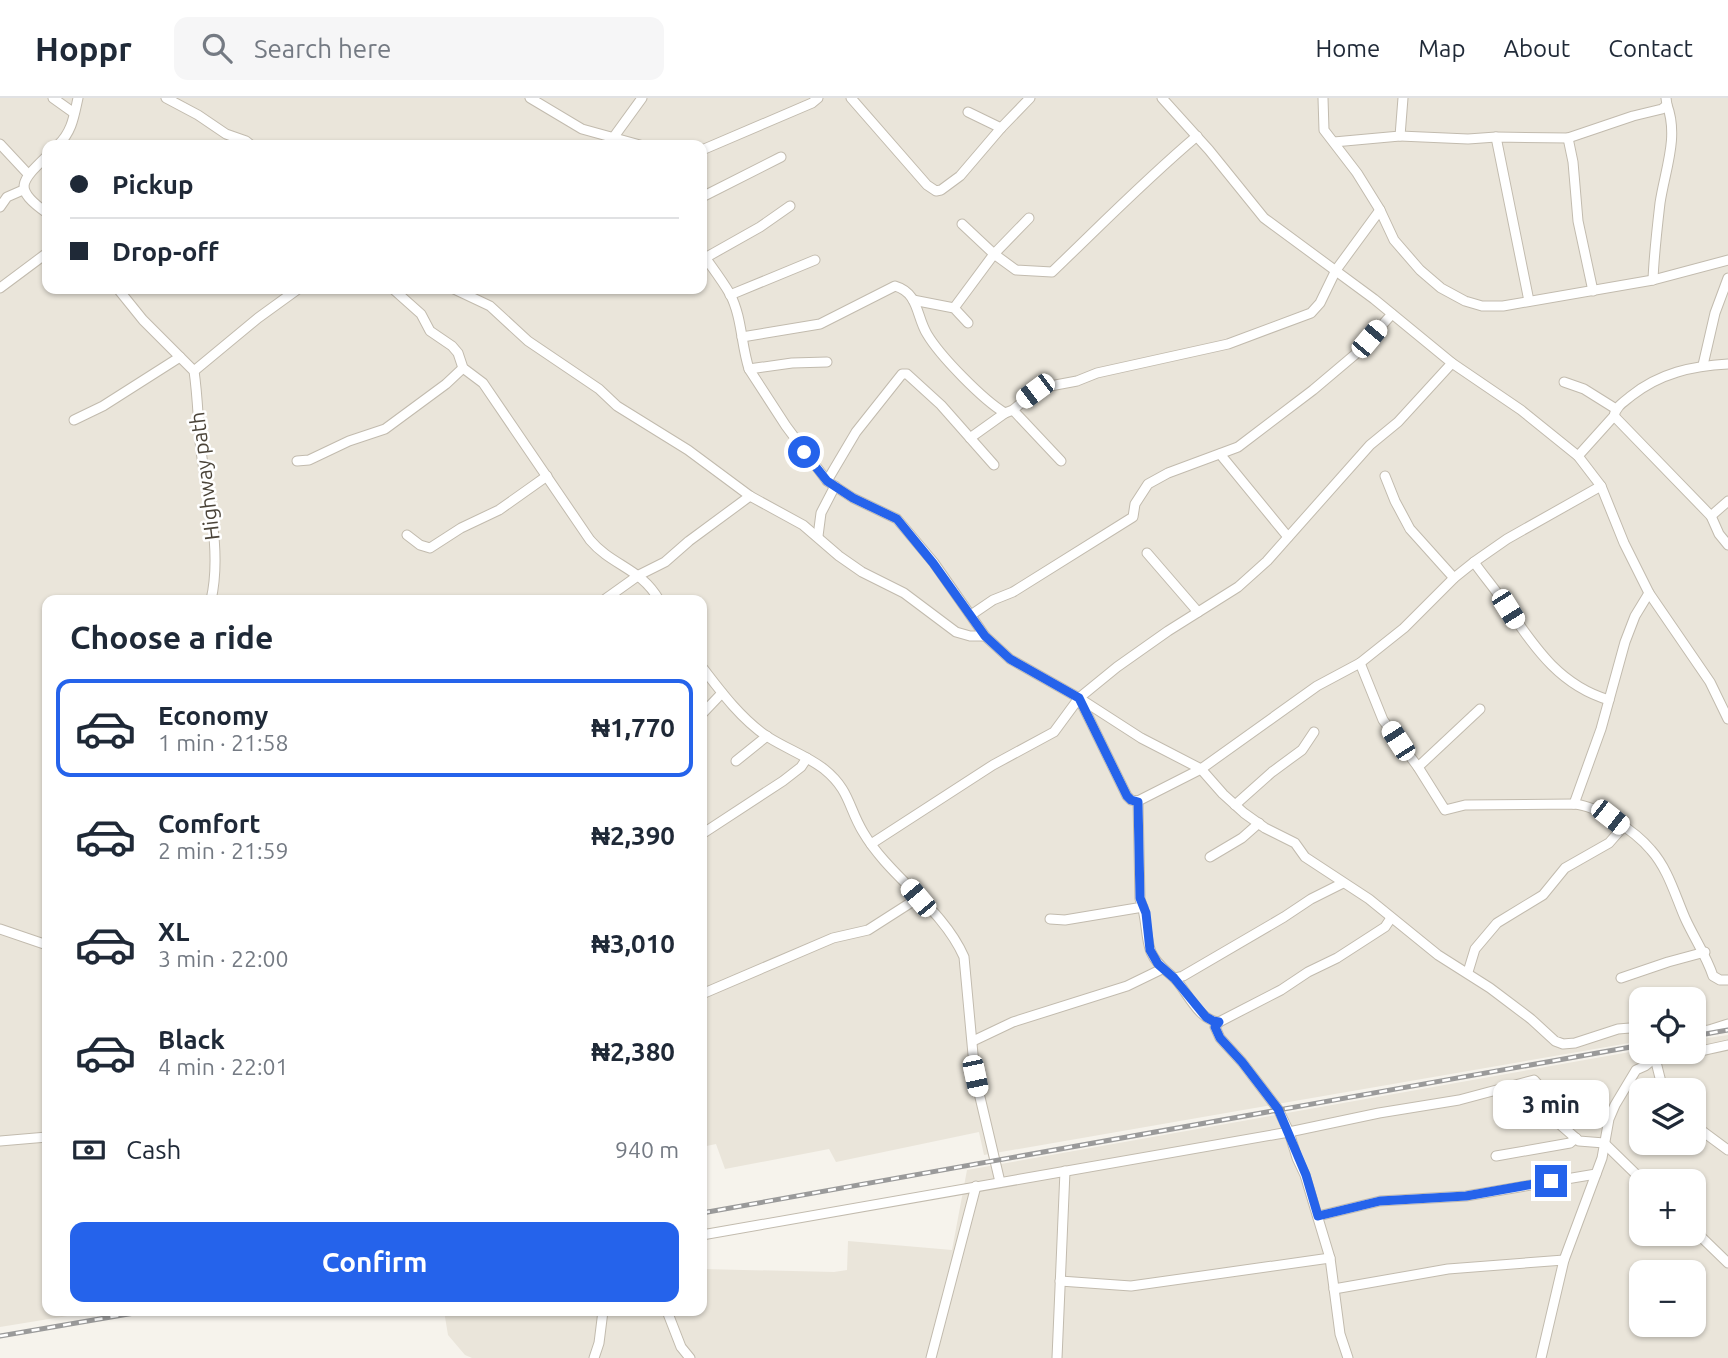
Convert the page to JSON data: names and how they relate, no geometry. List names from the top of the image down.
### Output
{
  "streets": {
    "street": ["Highway path"]
  },
  "page": {
    "header": "Hoppr",
    "search": "Search here",
    "nav": [
      "Home",
      "Map",
      "About",
      "Contact"
    ],
    "banner": ["Pickup", "Drop-off"],
    "heading": "Choose a ride",
    "list": [
      {
        "name": "Economy",
        "note": "1 min · 21:58",
        "value": "₦1,770"
      },
      {
        "name": "Comfort",
        "note": "2 min · 21:59",
        "value": "₦2,390"
      },
      {
        "name": "XL",
        "note": "3 min · 22:00",
        "value": "₦3,010"
      },
      {
        "name": "Black",
        "note": "4 min · 22:01",
        "value": "₦2,380"
      }
    ],
    "map_buttons": ["+", "−"],
    "bubble": "3 min",
    "pay": ["Cash", "940 m"],
    "buttons": "Confirm"
  }
}
